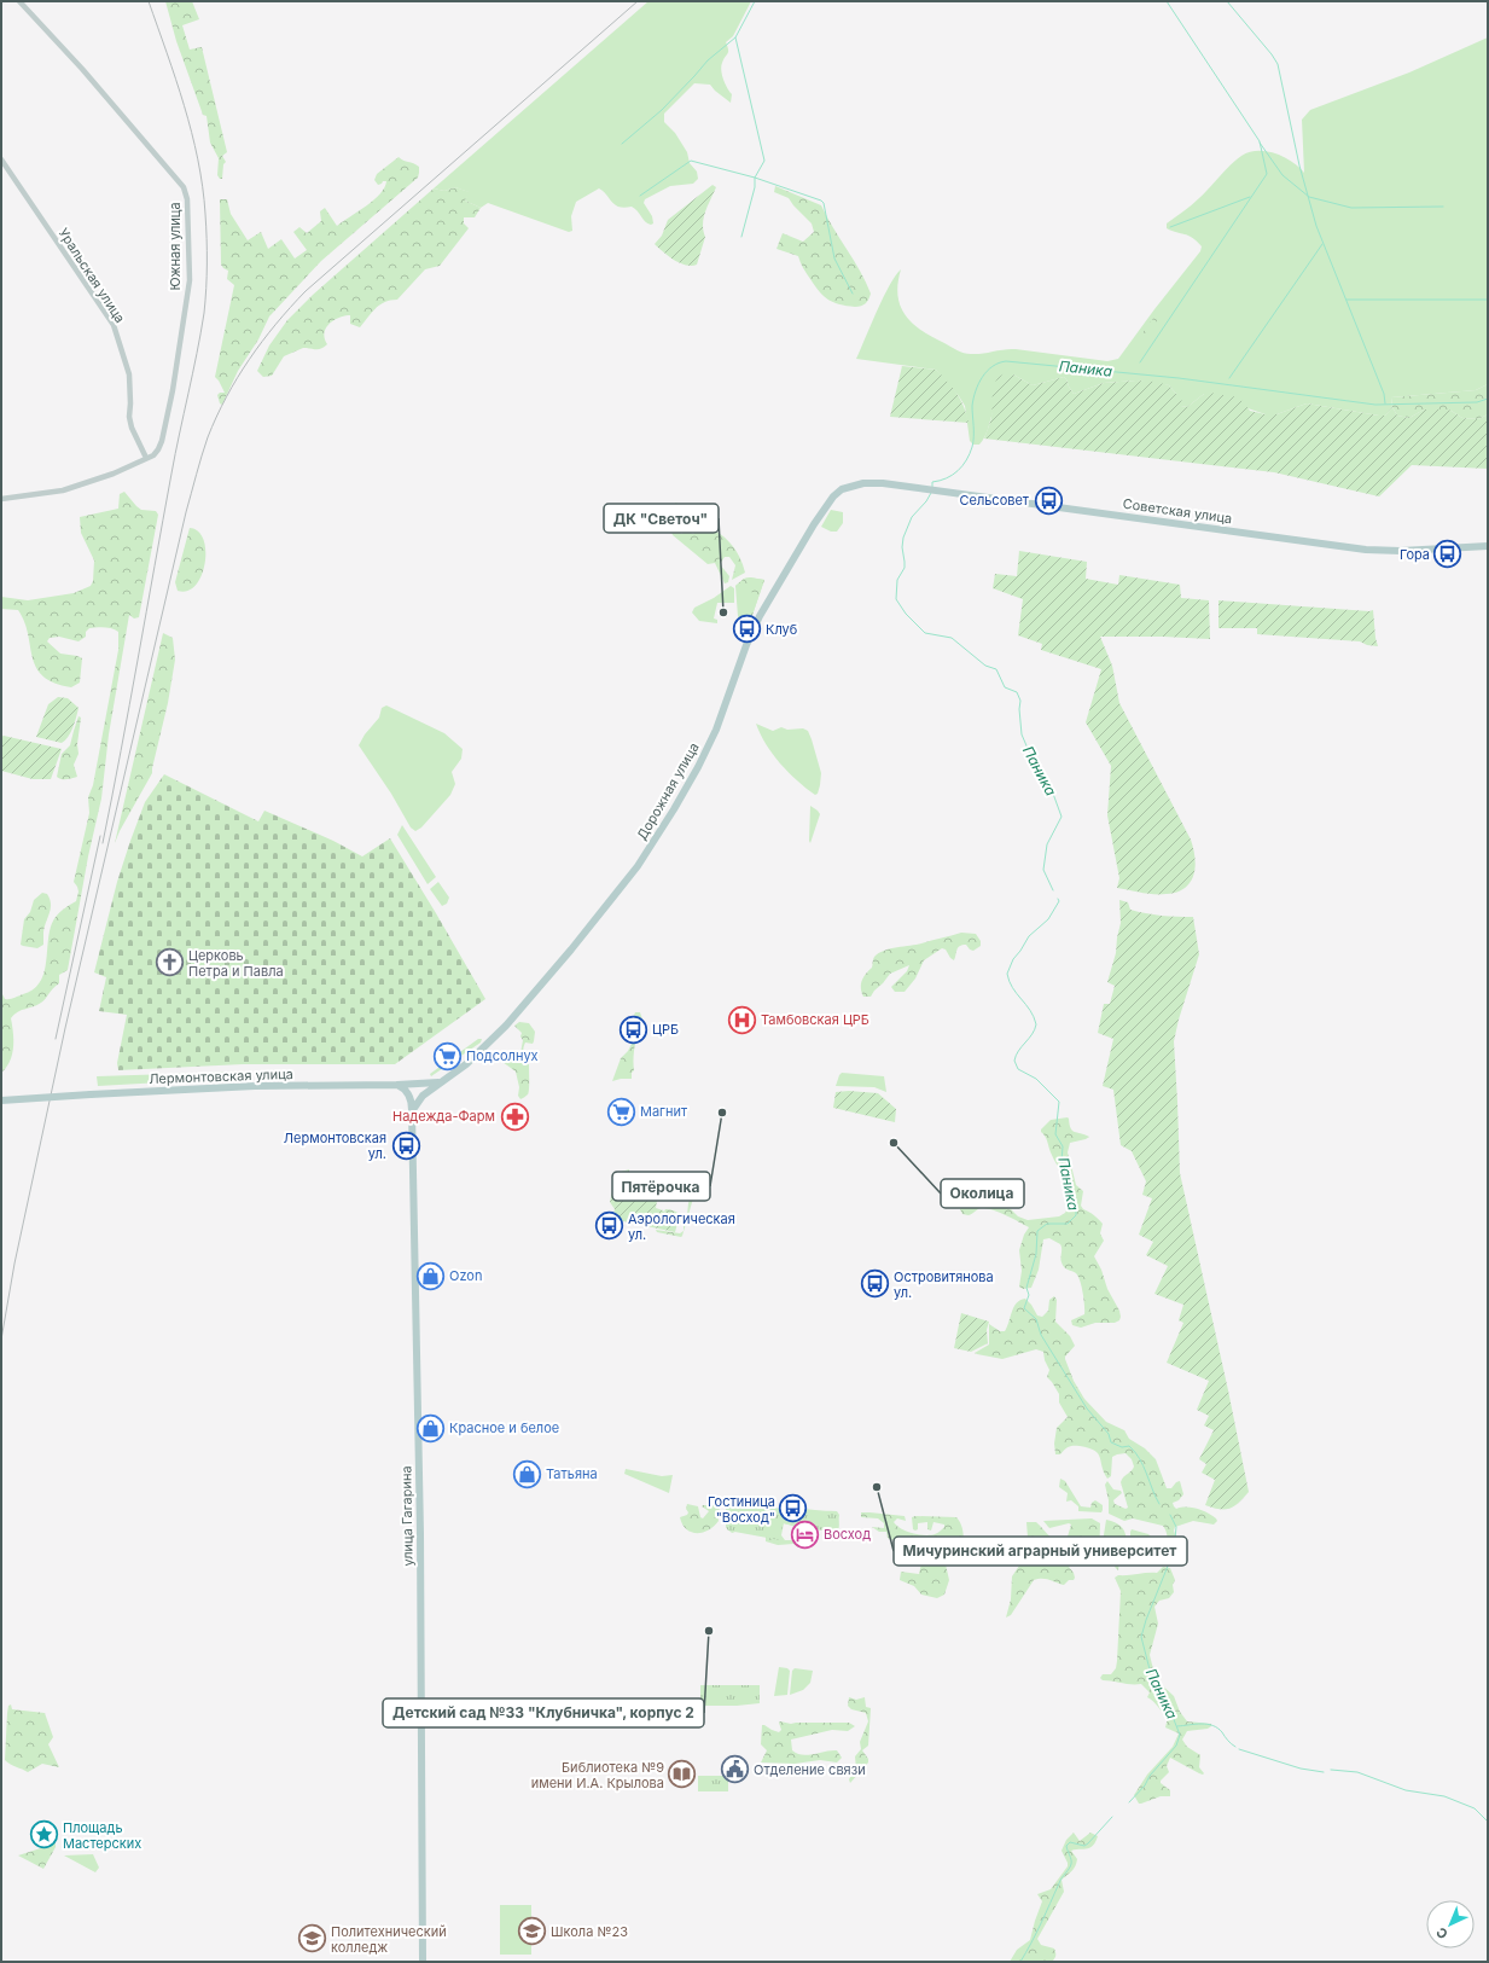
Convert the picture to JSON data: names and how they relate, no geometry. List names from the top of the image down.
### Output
{
  "streets": {
    "main road": [
      "Советская улица",
      "Дорожная улица",
      "Лермонтовская улица",
      "улица Гагарина"
    ],
    "street": ["Южная улица", "Уральская улица"]
  },
  "crossings": [
    ["Южная улица", "Уральская улица"],
    ["Советская улица", "Дорожная улица"],
    ["Дорожная улица", "Лермонтовская улица"],
    ["Лермонтовская улица", "улица Гагарина"]
  ],
  "water": ["Паника"],
  "places": {
    "bus stop": [
      "Сельсовет",
      "Гора",
      "Клуб",
      "ЦРБ",
      "Лермонтовская ул.",
      "Аэрологическая ул.",
      "Островитянова ул.",
      "Гостиница \"Восход\""
    ],
    "other": [
      "ДК \"Светоч\"",
      "Пятёрочка",
      "Околица",
      "Мичуринский аграрный университет",
      "Детский сад №33 \"Клубничка\", корпус 2"
    ],
    "church": ["Церковь Петра и Павла"],
    "hospital": ["Тамбовская ЦРБ"],
    "supermarket": ["Подсолнух", "Магнит"],
    "pharmacy": ["Надежда-Фарм"],
    "shop": ["Ozon", "Красное и белое", "Татьяна"],
    "hotel": ["Восход"],
    "public building": ["Отделение связи"],
    "library": ["Библиотека №9 имени И.А. Крылова"],
    "place": ["Площадь Мастерских"],
    "school or university": ["Школа №23", "Политехнический колледж"]
  },
  "north": "bottom left"
}
